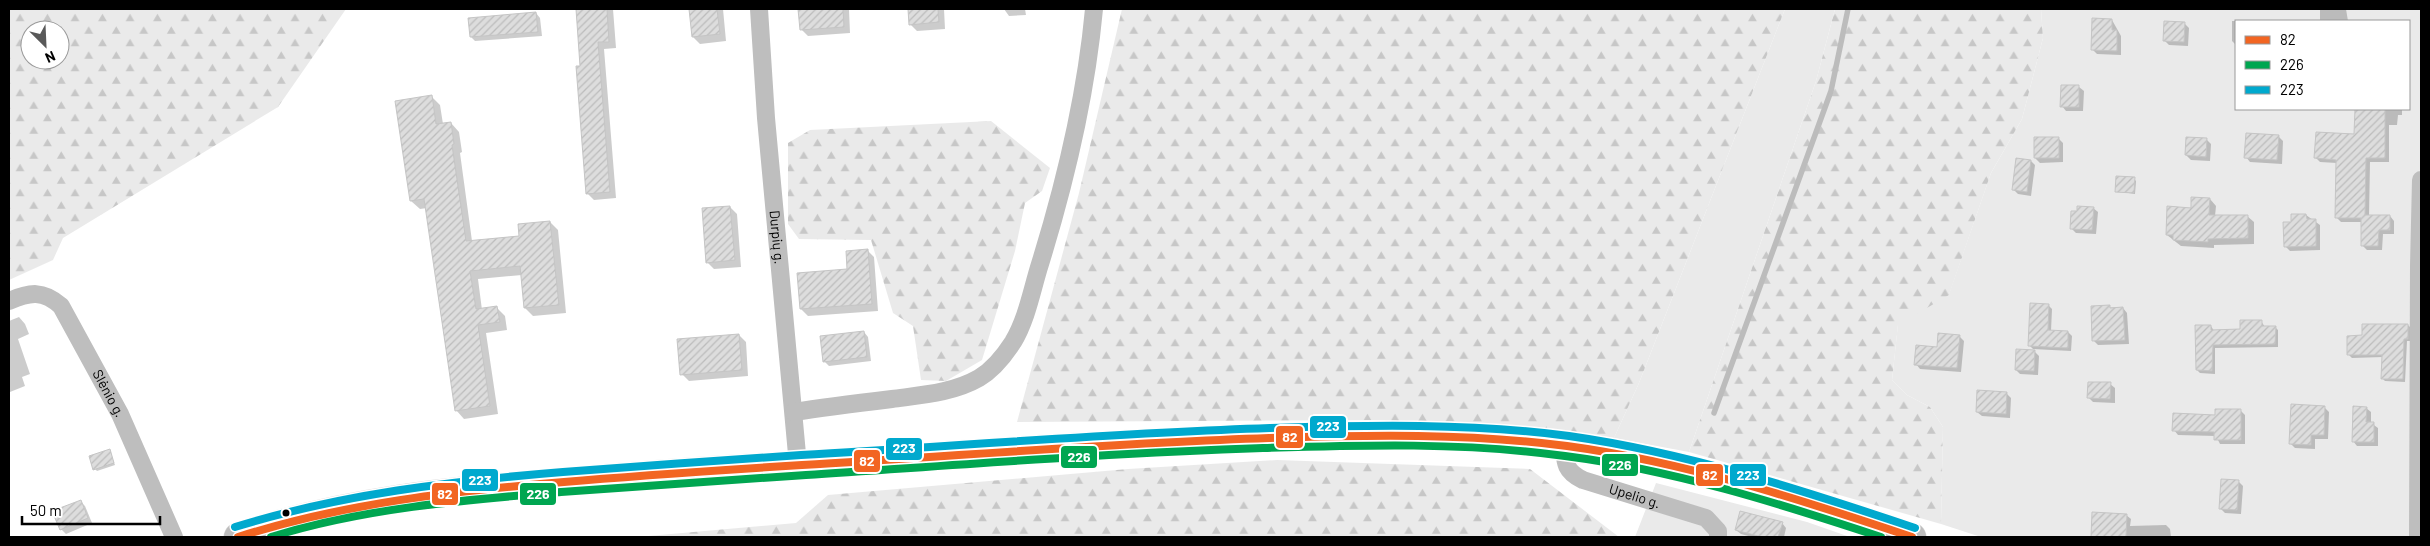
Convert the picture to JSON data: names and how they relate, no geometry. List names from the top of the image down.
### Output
{
  "streets": {
    "street": ["Durpių g.", "Slėnio g.", "Upelio g."]
  },
  "lines": ["transit line 223", "transit line 82", "transit line 226"],
  "legend": ["82", "226", "223"],
  "scale_bar": "50 m",
  "north": "bottom right"
}
